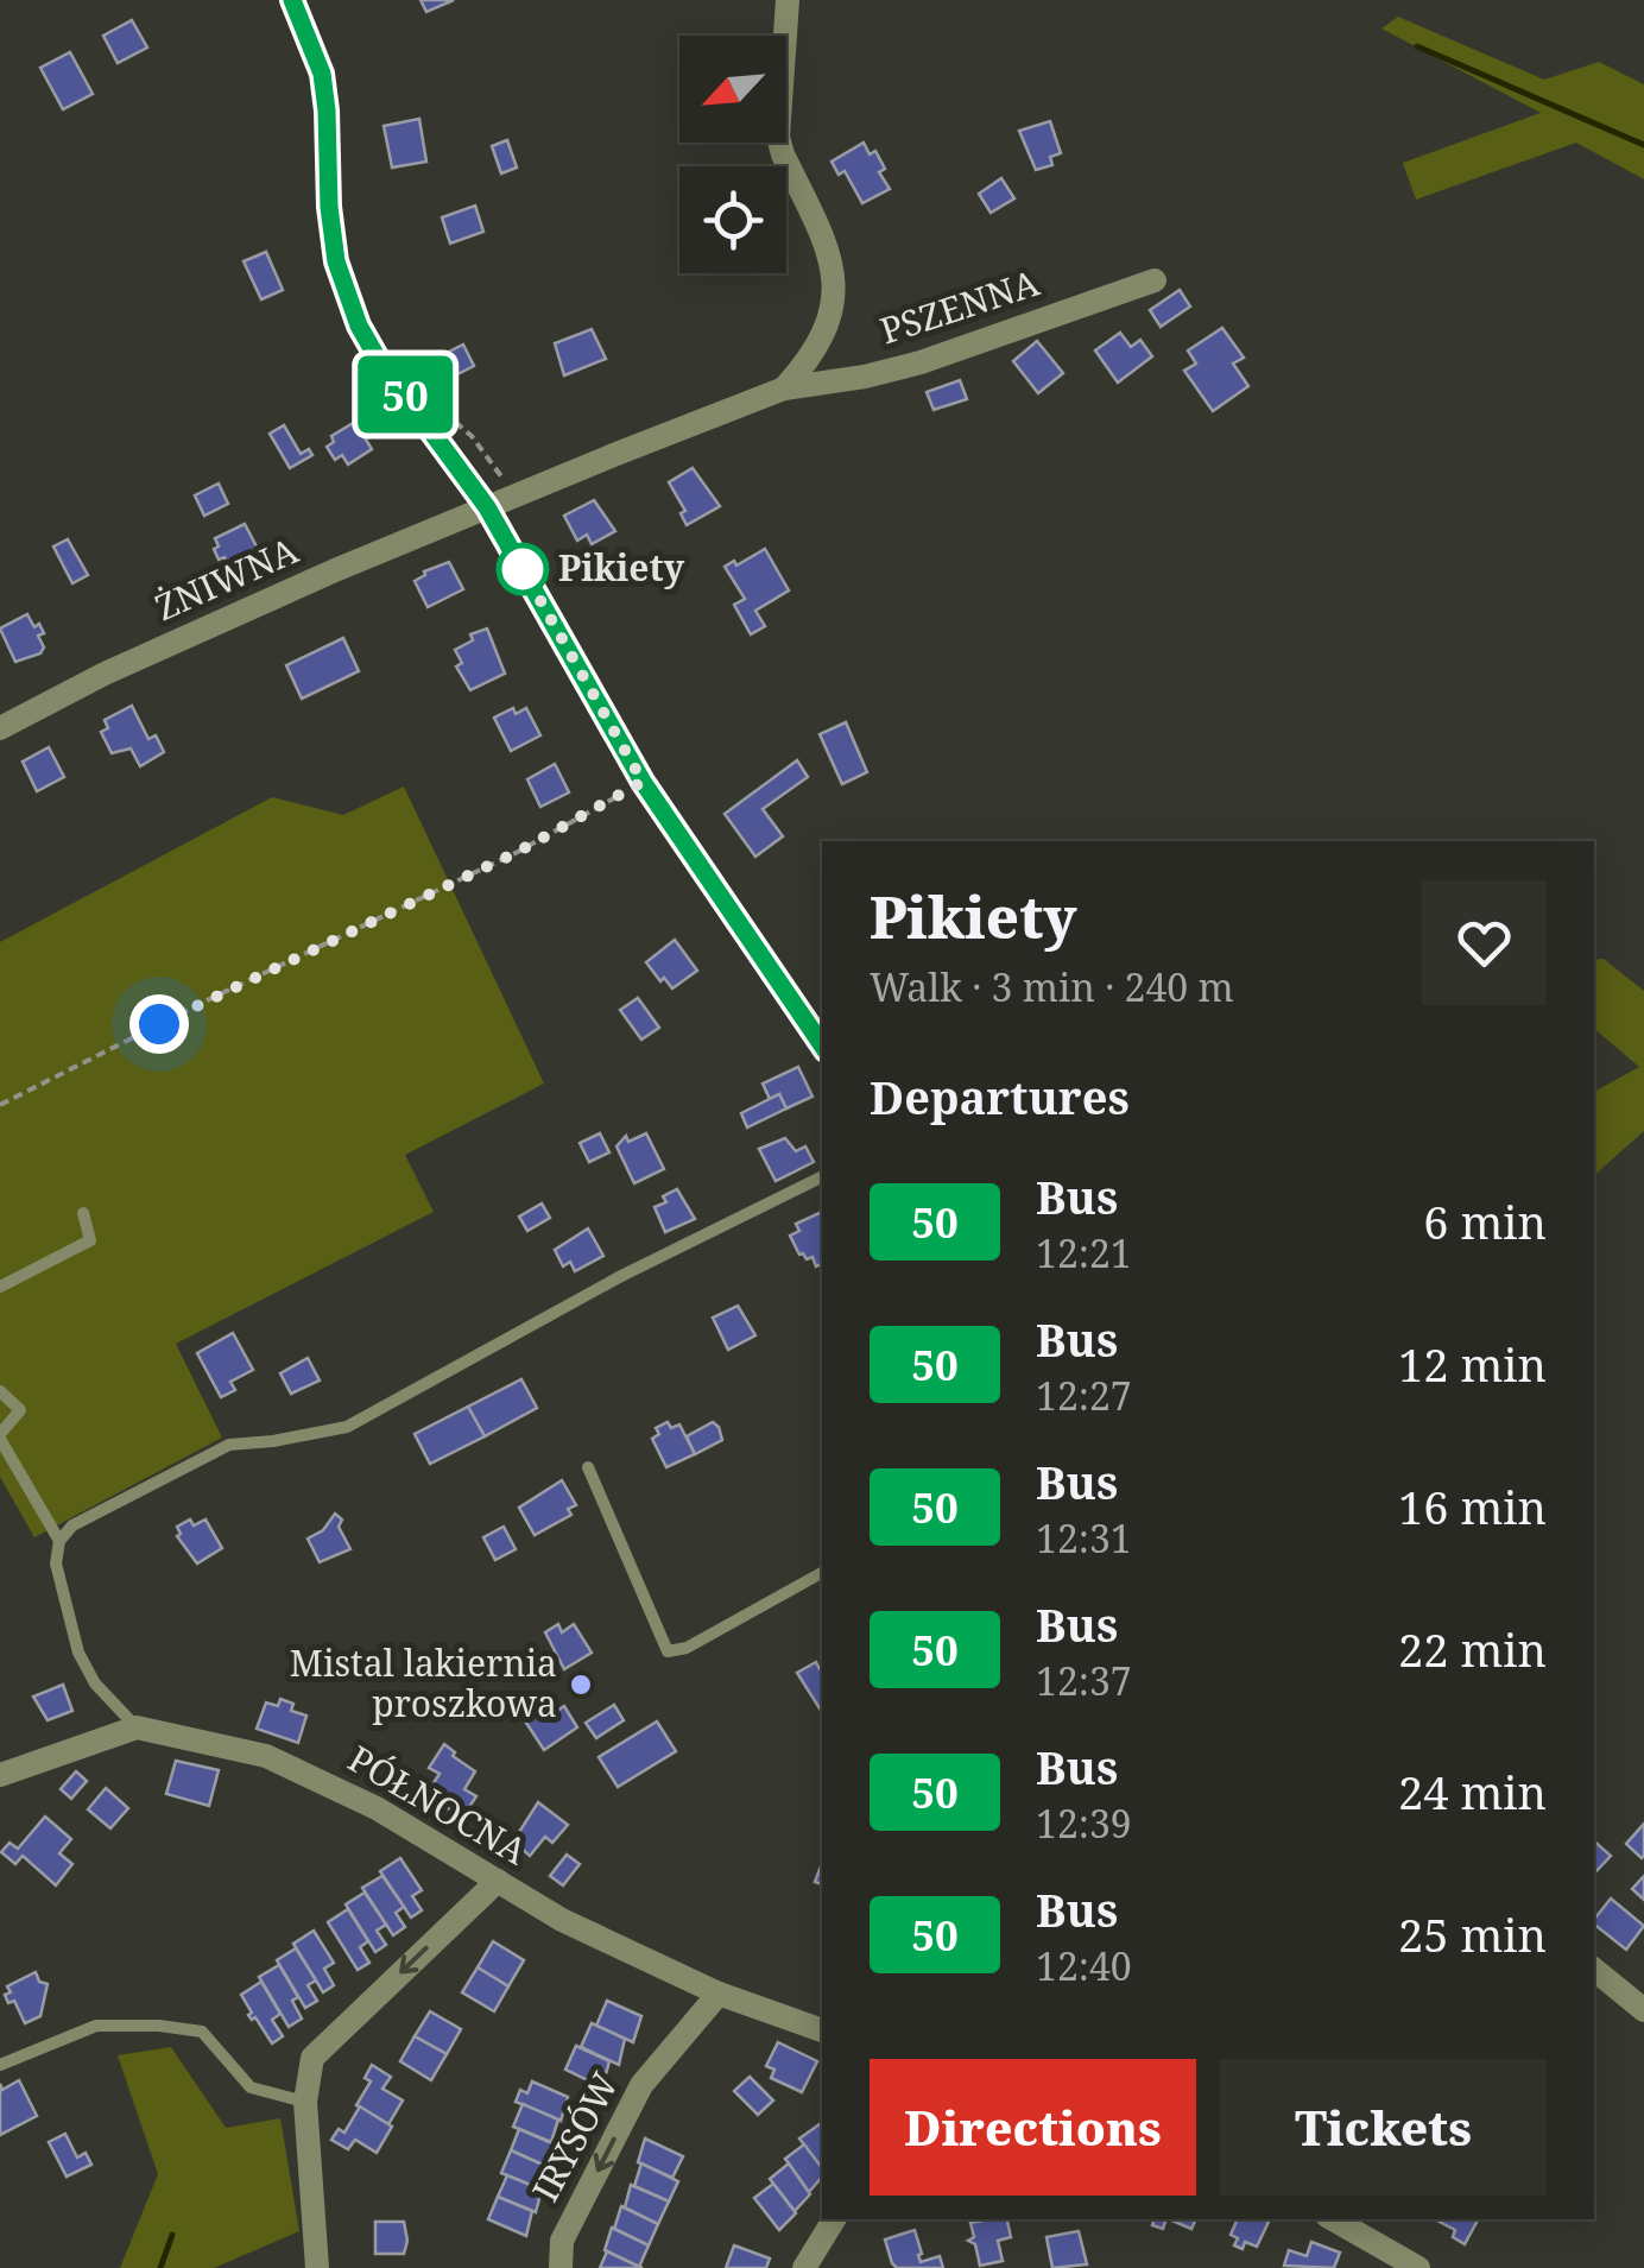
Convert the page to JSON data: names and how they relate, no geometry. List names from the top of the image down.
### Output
{
  "streets": {
    "street": [
      "PSZENNA",
      "ŻNIWNA",
      "PÓŁNOCNA",
      "IRYSÓW"
    ]
  },
  "crossings": [
    ["PSZENNA", "ŻNIWNA"],
    ["PÓŁNOCNA", "IRYSÓW"]
  ],
  "one_way": ["IRYSÓW"],
  "places": ["Pikiety", "Mistal lakiernia proszkowa"],
  "lines": ["bus line 50"],
  "north": "bottom left",
  "page": {
    "on_map": "50",
    "heading": [
      ["Pikiety", "Walk · 3 min · 240 m"],
      "Departures"
    ],
    "list": [
      {
        "mark": "50",
        "name": "Bus",
        "note": "12:21",
        "value": "6 min"
      },
      {
        "mark": "50",
        "name": "Bus",
        "note": "12:27",
        "value": "12 min"
      },
      {
        "mark": "50",
        "name": "Bus",
        "note": "12:31",
        "value": "16 min"
      },
      {
        "mark": "50",
        "name": "Bus",
        "note": "12:37",
        "value": "22 min"
      },
      {
        "mark": "50",
        "name": "Bus",
        "note": "12:39",
        "value": "24 min"
      },
      {
        "mark": "50",
        "name": "Bus",
        "note": "12:40",
        "value": "25 min"
      }
    ],
    "buttons": ["Directions", "Tickets"]
  }
}
